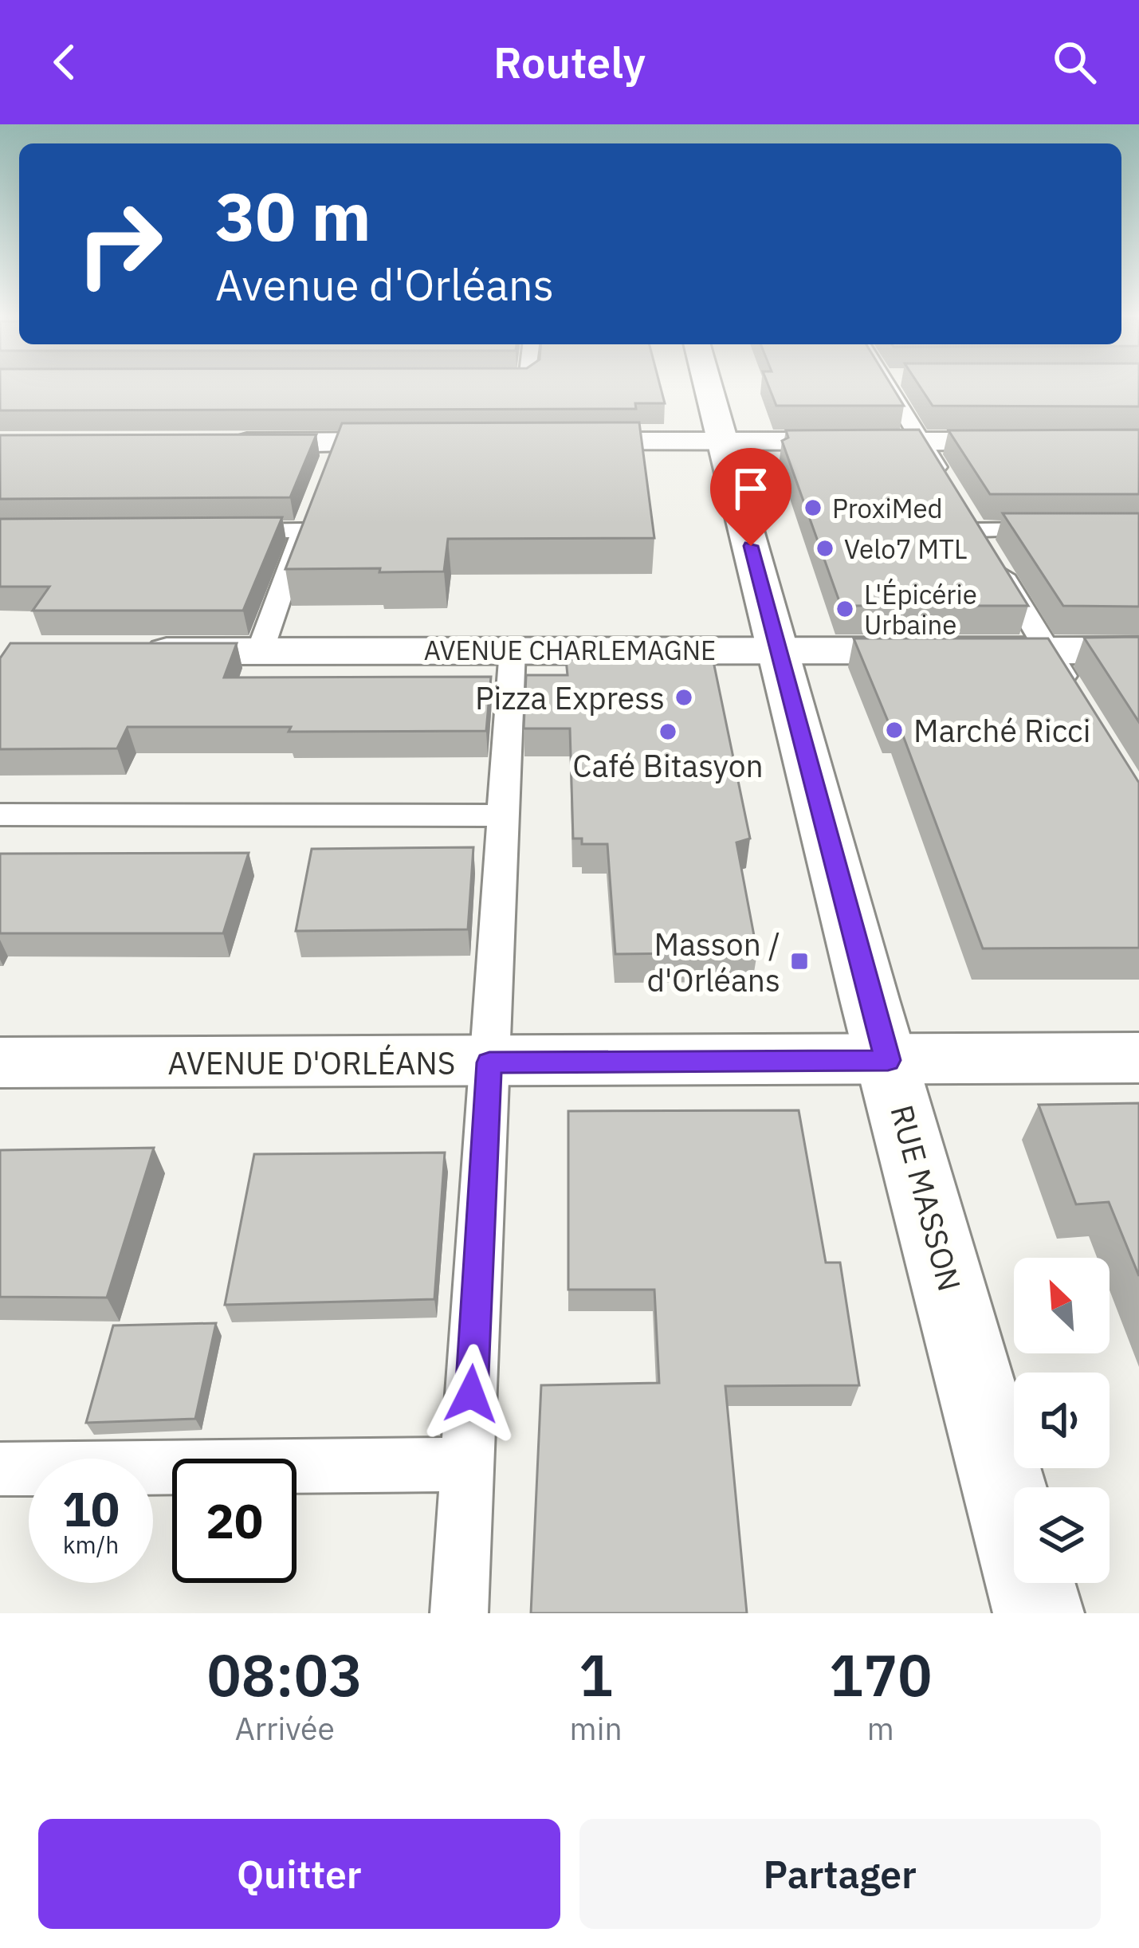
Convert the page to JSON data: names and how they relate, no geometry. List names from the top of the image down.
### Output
{
  "streets": {
    "street": ["AVENUE CHARLEMAGNE", "AVENUE D'ORLÉANS", "RUE MASSON"]
  },
  "crossings": [
    ["AVENUE CHARLEMAGNE", "RUE MASSON"],
    ["AVENUE D'ORLÉANS", "RUE MASSON"]
  ],
  "places": {
    "other": [
      "ProxiMed",
      "Velo7 MTL",
      "L'Épicérie Urbaine",
      "Pizza Express",
      "Marché Ricci",
      "Café Bitasyon"
    ],
    "transit": ["Masson / d'Orléans"]
  },
  "north": "top left",
  "page": {
    "header": "Routely",
    "turn": ["30 m", "Avenue d'Orléans"],
    "speed": "10 km/h",
    "limit": "20",
    "eta": [
      "08:03",
      "Arrivée",
      "1",
      "min",
      "170",
      "m"
    ],
    "buttons": ["Quitter", "Partager"]
  }
}
